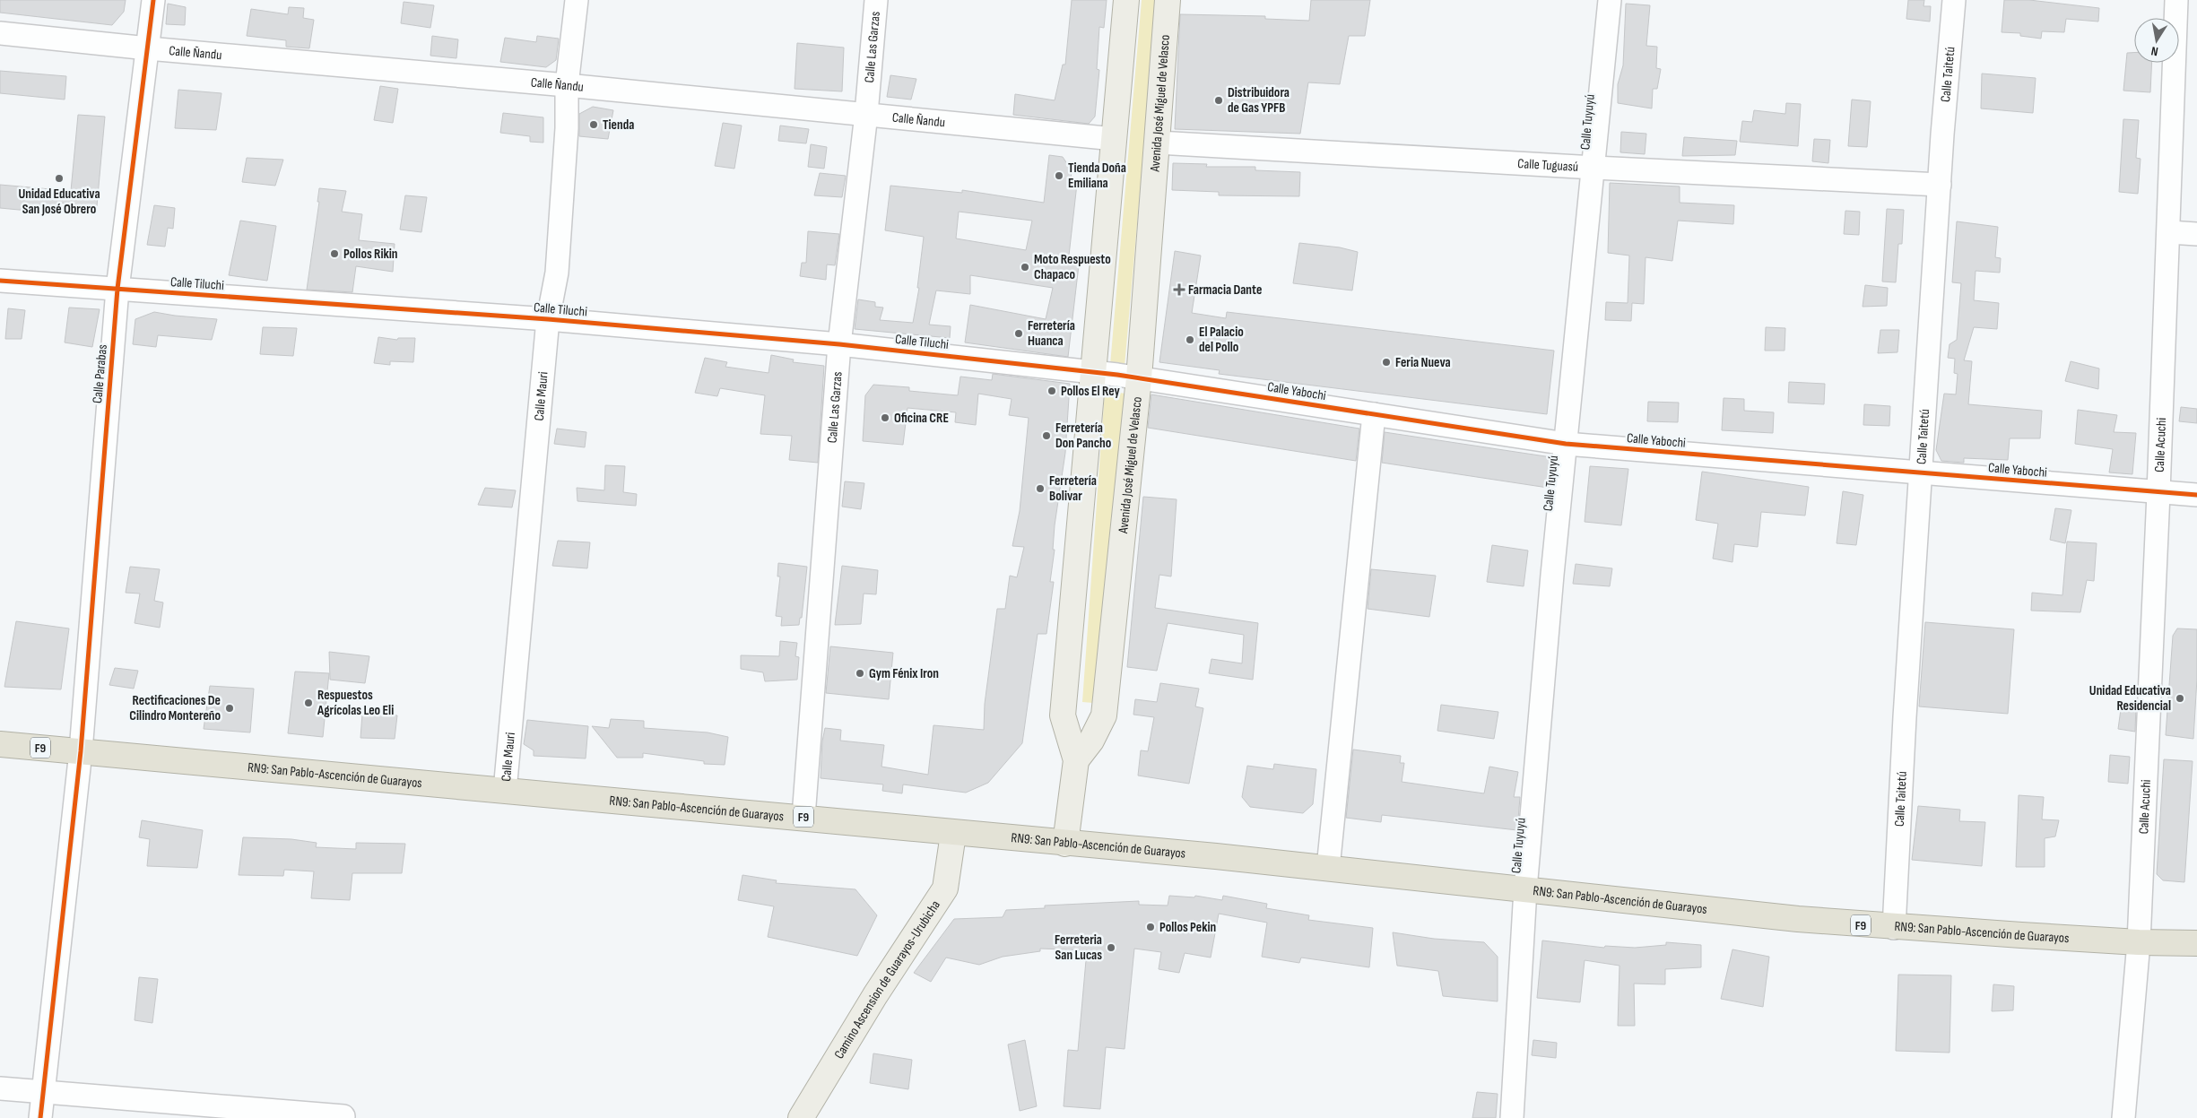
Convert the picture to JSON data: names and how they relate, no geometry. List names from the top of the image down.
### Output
{
  "streets": {
    "highway": ["F9", "RN9: San Pablo-Ascención de Guarayos"],
    "main road": ["Avenida José Miguel de Velasco", "Camino Ascension de Guarayos-Urubicha"],
    "street": [
      "Calle Las Garzas",
      "Calle Ñandu",
      "Calle Taitetú",
      "Calle Tuyuyú",
      "Calle Tuguasú",
      "Calle Tiluchi",
      "Calle Parabas",
      "Calle Yabochi",
      "Calle Mauri",
      "Calle Acuchi"
    ]
  },
  "crossings": [
    ["Calle Las Garzas", "Calle Ñandu"],
    ["Calle Las Garzas", "Calle Tiluchi"],
    ["Calle Las Garzas", "RN9: San Pablo-Ascención de Guarayos"],
    ["Calle Ñandu", "Calle Parabas"],
    ["Calle Ñandu", "Calle Mauri"],
    ["Calle Taitetú", "Calle Tuguasú"],
    ["Calle Taitetú", "Calle Yabochi"],
    ["Calle Taitetú", "RN9: San Pablo-Ascención de Guarayos"],
    ["Avenida José Miguel de Velasco", "Calle Tuguasú"],
    ["Avenida José Miguel de Velasco", "Calle Tiluchi"],
    ["Avenida José Miguel de Velasco", "Calle Yabochi"],
    ["Calle Tuyuyú", "Calle Tuguasú"],
    ["Calle Tuyuyú", "Calle Yabochi"],
    ["Calle Tuyuyú", "RN9: San Pablo-Ascención de Guarayos"],
    ["Calle Tiluchi", "Calle Parabas"],
    ["Calle Tiluchi", "Calle Yabochi"],
    ["Calle Tiluchi", "Calle Mauri"],
    ["Calle Parabas", "RN9: San Pablo-Ascención de Guarayos"],
    ["Calle Yabochi", "Calle Acuchi"],
    ["Calle Mauri", "RN9: San Pablo-Ascención de Guarayos"],
    ["Calle Acuchi", "RN9: San Pablo-Ascención de Guarayos"],
    ["RN9: San Pablo-Ascención de Guarayos", "Camino Ascension de Guarayos-Urubicha"]
  ],
  "places": {
    "other": [
      "Distribuidora de Gas YPFB",
      "Tienda",
      "Tienda Doña Emiliana",
      "Unidad Educativa San José Obrero",
      "Pollos Rikin",
      "Moto Respuesto Chapaco",
      "Ferretería Huanca",
      "El Palacio del Pollo",
      "Feria Nueva",
      "Pollos El Rey",
      "Oficina CRE",
      "Ferretería Don Pancho",
      "Ferretería Bolivar",
      "Gym Fénix Iron",
      "Unidad Educativa Residencial",
      "Respuestos Agrícolas Leo Eli",
      "Rectificaciones De Cilindro Montereño",
      "Pollos Pekin",
      "Ferreteria San Lucas"
    ],
    "health": ["Farmacia Dante"]
  },
  "north": "bottom"
}
